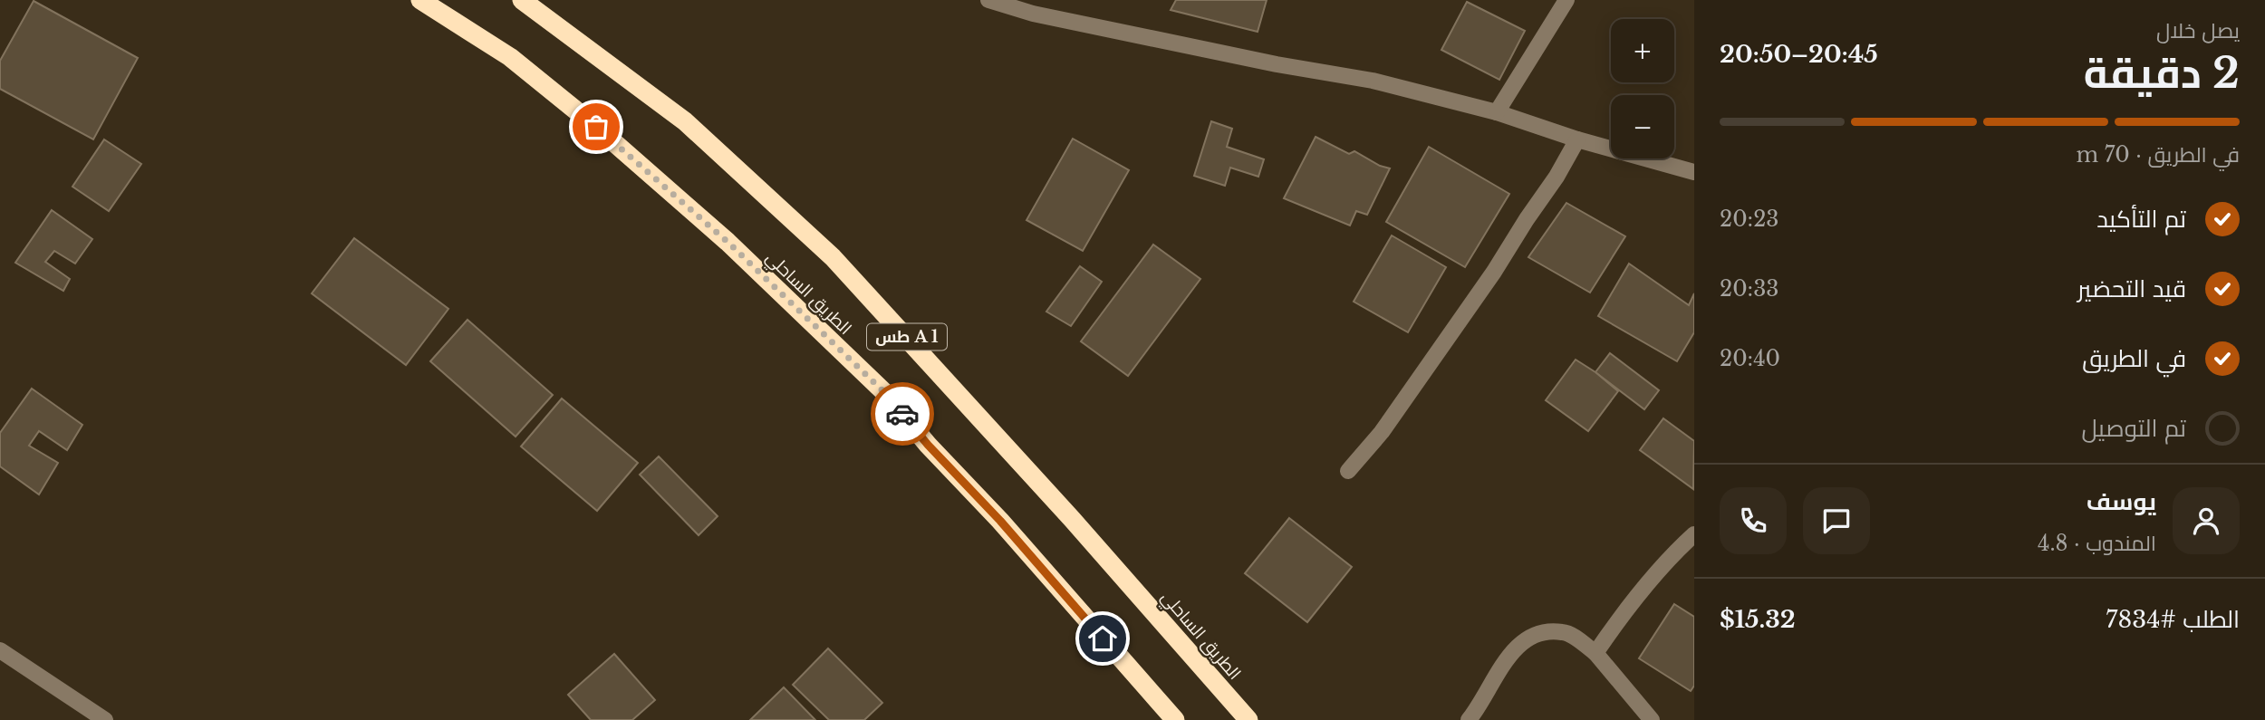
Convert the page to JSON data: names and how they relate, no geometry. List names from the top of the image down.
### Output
{
  "streets": {
    "highway": ["الطريق الساحلي", "طس A 1"]
  },
  "page": {
    "heading": ["2 دقيقة", "يصل خلال", "20:45–20:50"],
    "panel": [
      "يوسف",
      "المندوب · 4.8",
      "الطلب #7834",
      "$15.32"
    ],
    "map_buttons": ["+", "−"],
    "bar": "في الطريق · 70 m",
    "list": [
      ["تم التأكيد", "20:23"],
      ["قيد التحضير", "20:33"],
      ["في الطريق", "20:40"],
      "تم التوصيل"
    ]
  }
}
